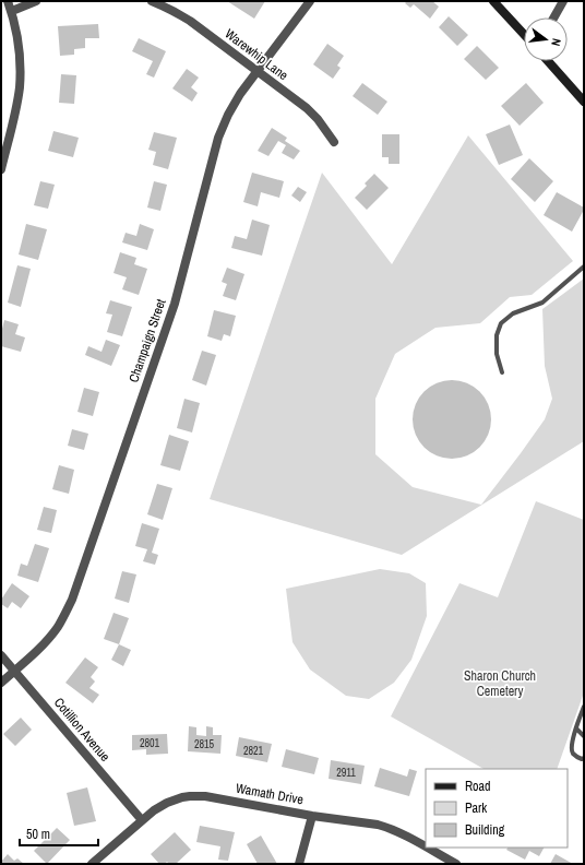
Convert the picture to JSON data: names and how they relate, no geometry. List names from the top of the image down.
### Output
{
  "streets": {
    "street": [
      "Warewhip Lane",
      "Champaign Street",
      "Cotillion Avenue",
      "Wamath Drive"
    ]
  },
  "crossings": [
    ["Warewhip Lane", "Champaign Street"],
    ["Champaign Street", "Cotillion Avenue"],
    ["Cotillion Avenue", "Wamath Drive"]
  ],
  "parks": ["Sharon Church Cemetery"],
  "house_numbers": [
    "2801",
    "2815",
    "2821",
    "2911"
  ],
  "legend": ["Road", "Park", "Building"],
  "scale_bar": "50 m",
  "north": "right"
}
